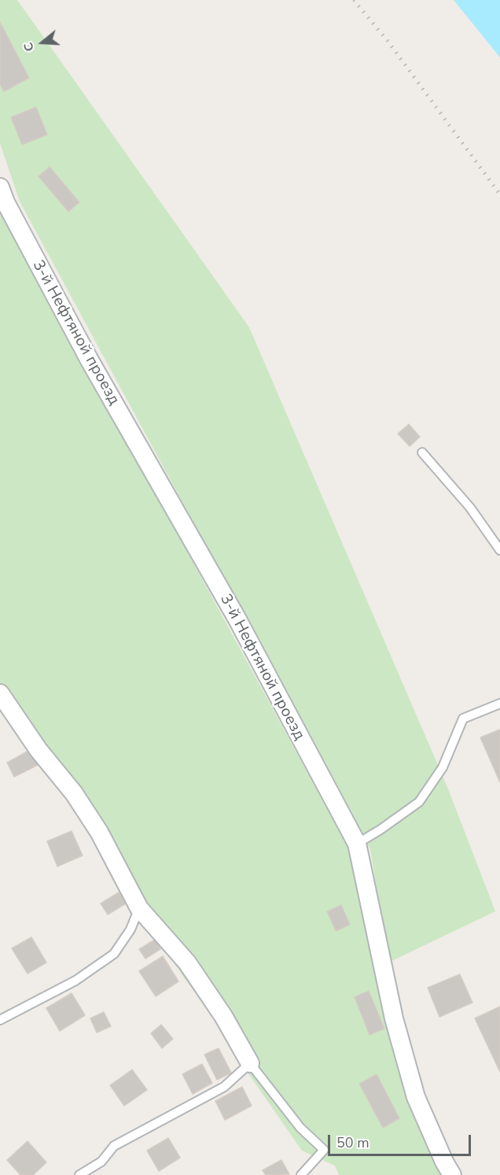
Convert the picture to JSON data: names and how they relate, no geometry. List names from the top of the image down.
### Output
{
  "streets": {
    "street": ["3-й Нефтяной проезд"]
  },
  "scale_bar": "50 m",
  "north": "left"
}
